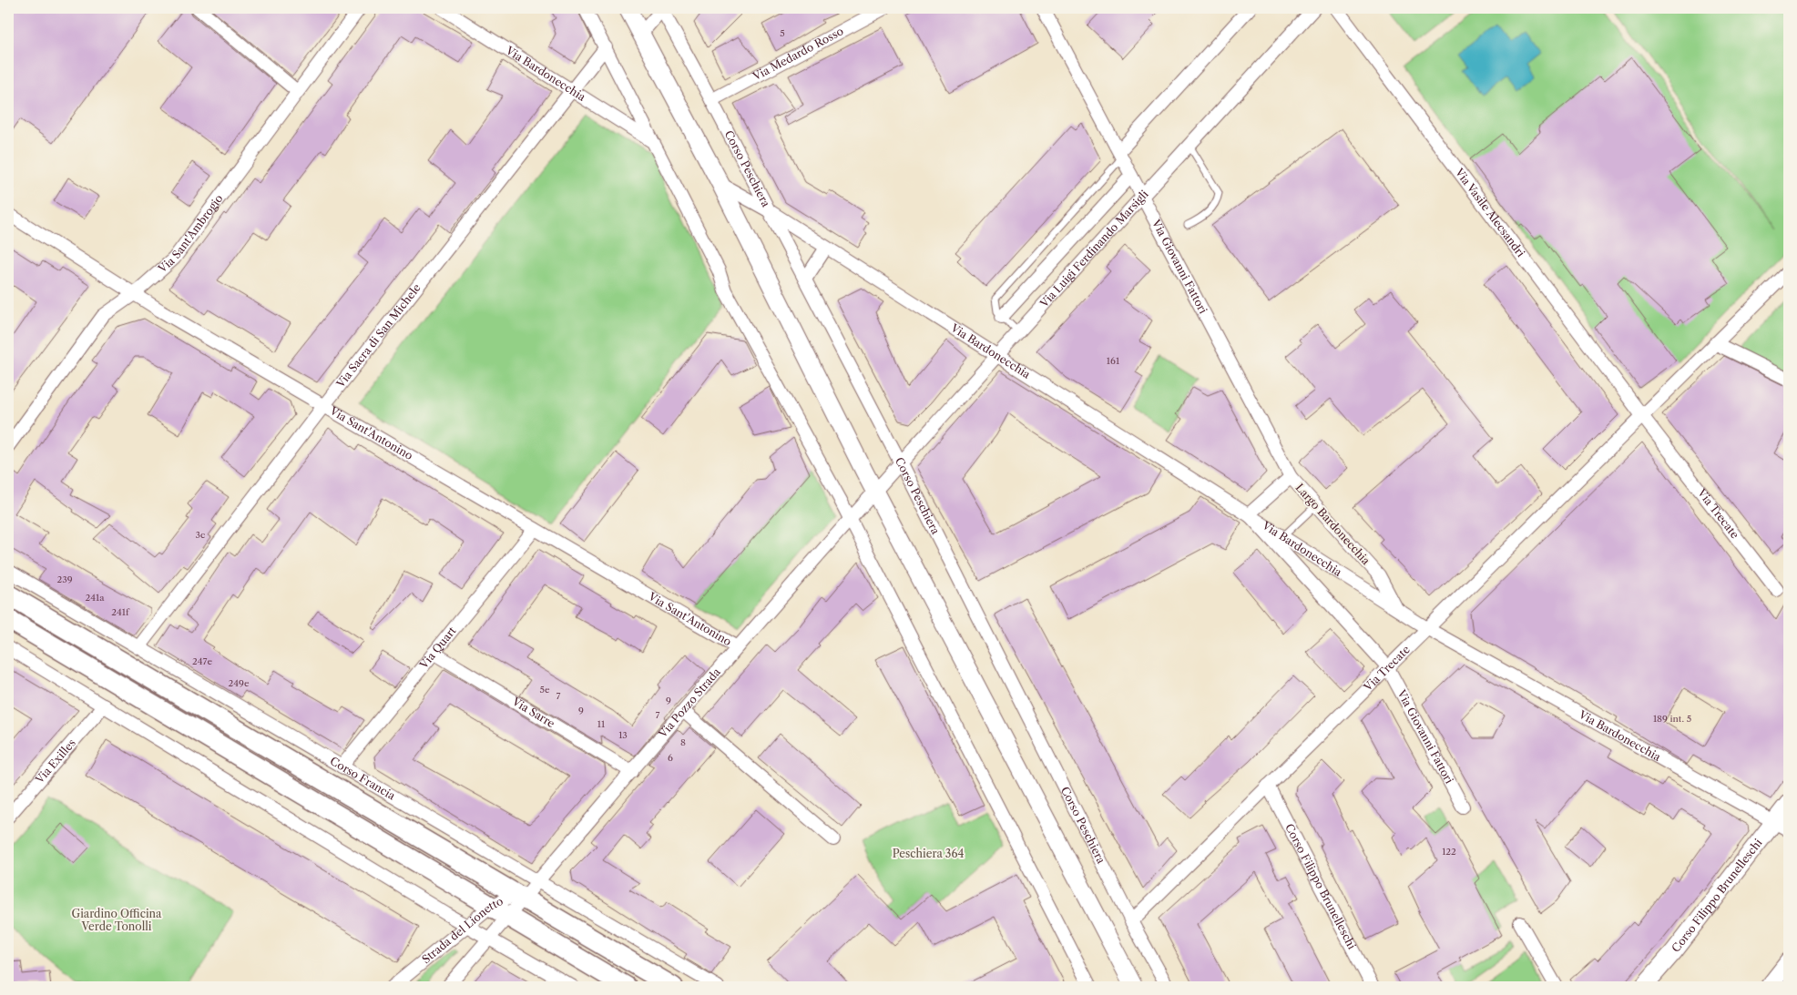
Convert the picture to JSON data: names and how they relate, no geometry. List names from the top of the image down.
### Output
{
  "streets": {
    "main road": ["Corso Francia", "Corso Filippo Brunelleschi"],
    "street": [
      "Via Medardo Rosso",
      "Via Bardonecchia",
      "Corso Peschiera",
      "Via Vasile Alecsandri",
      "Via Sant'Ambrogio",
      "Via Luigi Ferdinando Marsigli",
      "Via Giovanni Fattori",
      "Via Sacra di San Michele",
      "Via Sant'Antonino",
      "Via Trecate",
      "Largo Bardonecchia",
      "Via Quart",
      "Via Pozzo Strada",
      "Via Sarre",
      "Via Exilles",
      "Strada del Lionetto"
    ]
  },
  "crossings": [
    ["Via Medardo Rosso", "Corso Peschiera"],
    ["Via Bardonecchia", "Corso Peschiera"],
    ["Via Bardonecchia", "Via Luigi Ferdinando Marsigli"],
    ["Via Bardonecchia", "Via Sacra di San Michele"],
    ["Via Bardonecchia", "Via Trecate"],
    ["Via Bardonecchia", "Largo Bardonecchia"],
    ["Via Bardonecchia", "Corso Filippo Brunelleschi"],
    ["Corso Peschiera", "Via Luigi Ferdinando Marsigli"],
    ["Corso Peschiera", "Via Trecate"],
    ["Via Vasile Alecsandri", "Via Trecate"],
    ["Via Sant'Ambrogio", "Via Sant'Antonino"],
    ["Via Luigi Ferdinando Marsigli", "Via Giovanni Fattori"],
    ["Via Luigi Ferdinando Marsigli", "Via Pozzo Strada"],
    ["Via Giovanni Fattori", "Via Trecate"],
    ["Via Giovanni Fattori", "Largo Bardonecchia"],
    ["Via Sacra di San Michele", "Via Sant'Antonino"],
    ["Via Sacra di San Michele", "Corso Francia"],
    ["Via Sant'Antonino", "Via Quart"],
    ["Via Sant'Antonino", "Via Pozzo Strada"],
    ["Via Trecate", "Corso Filippo Brunelleschi"],
    ["Via Quart", "Via Sarre"],
    ["Via Quart", "Corso Francia"],
    ["Via Pozzo Strada", "Via Sarre"],
    ["Via Pozzo Strada", "Corso Francia"],
    ["Via Pozzo Strada", "Strada del Lionetto"],
    ["Corso Francia", "Strada del Lionetto"]
  ],
  "parks": ["Peschiera 364", "Giardino Officina Verde Tonolli"],
  "house_numbers": [
    "5",
    "161",
    "3c",
    "239",
    "241a",
    "241f",
    "247e",
    "249e",
    "5e",
    "7",
    "9",
    "9",
    "7",
    "189 int. 5",
    "11",
    "13",
    "8",
    "6",
    "122"
  ]
}
